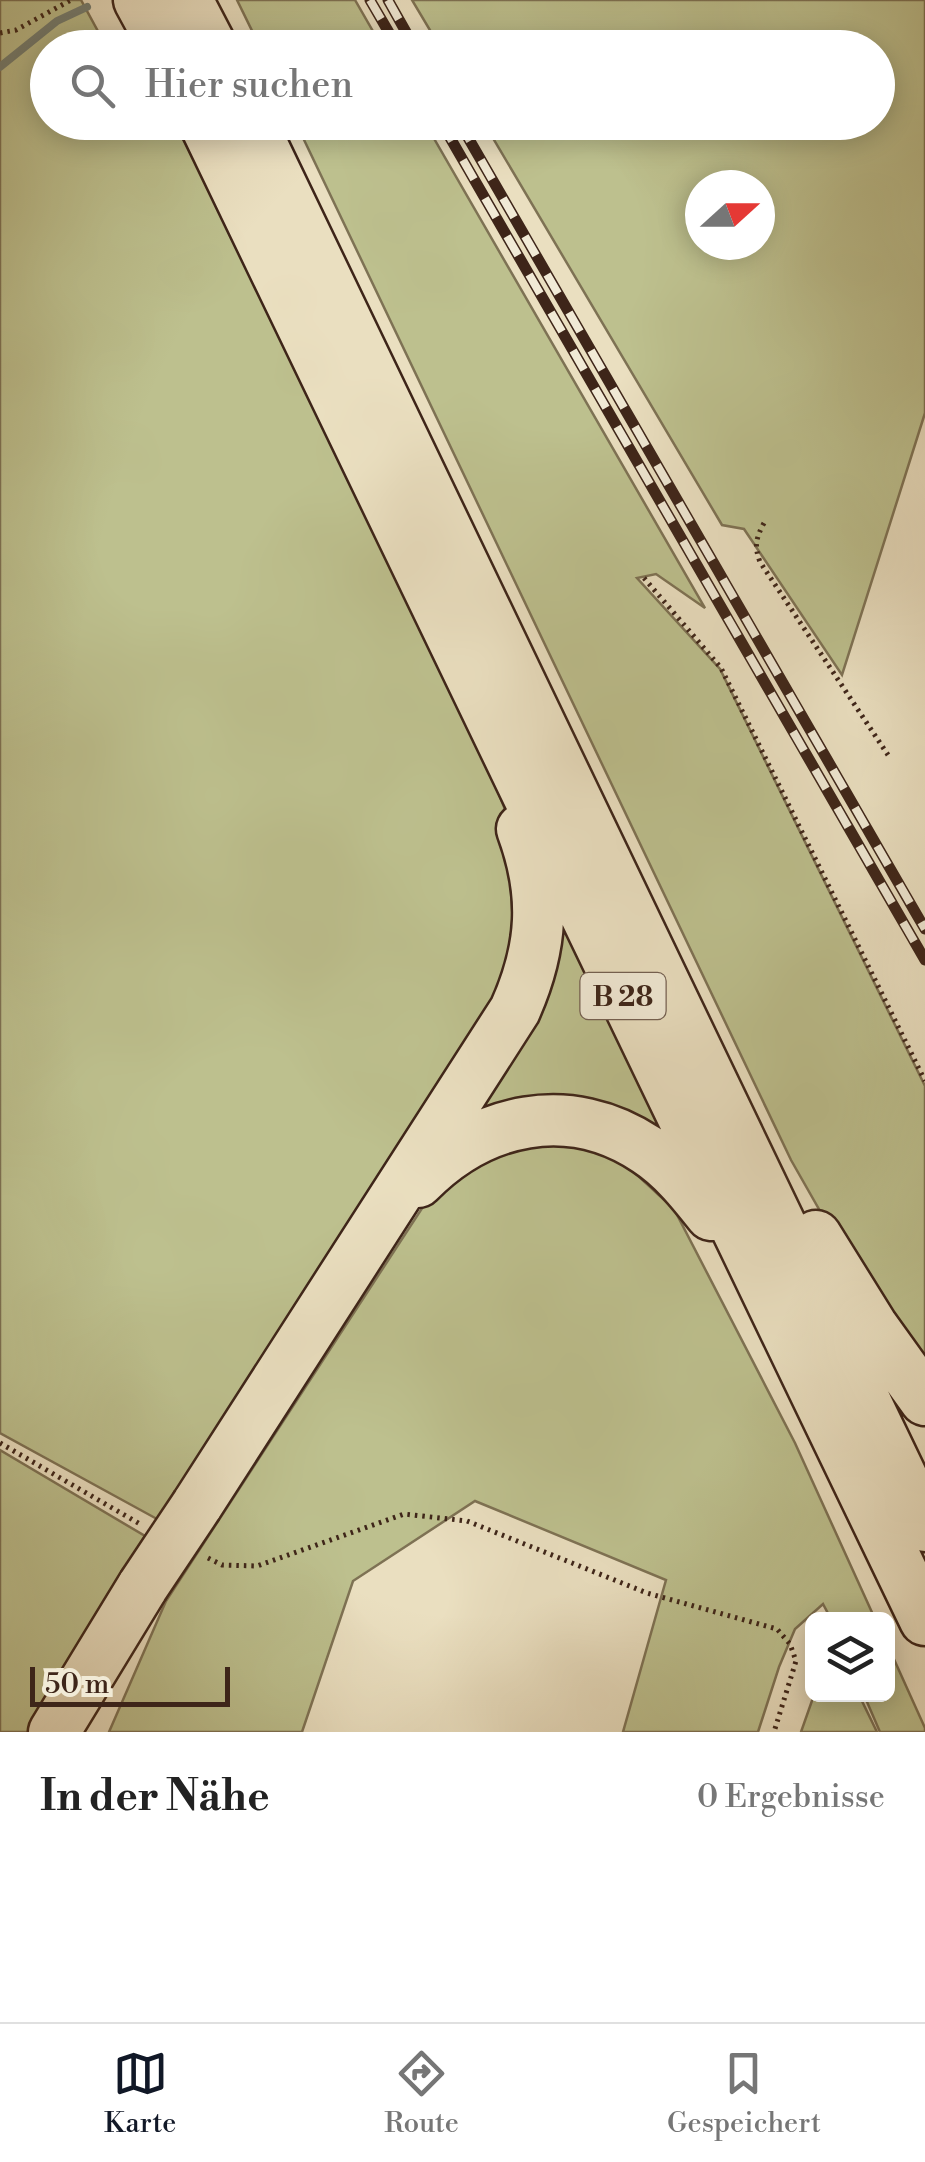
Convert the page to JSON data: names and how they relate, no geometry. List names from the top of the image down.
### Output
{
  "streets": {
    "highway": ["B 28"]
  },
  "scale_bar": "50 m",
  "north": "right",
  "page": {
    "search": "Hier suchen",
    "scale": "50 m",
    "heading": ["In der Nähe", "0 Ergebnisse"],
    "nav": ["Karte", "Route", "Gespeichert"]
  }
}
